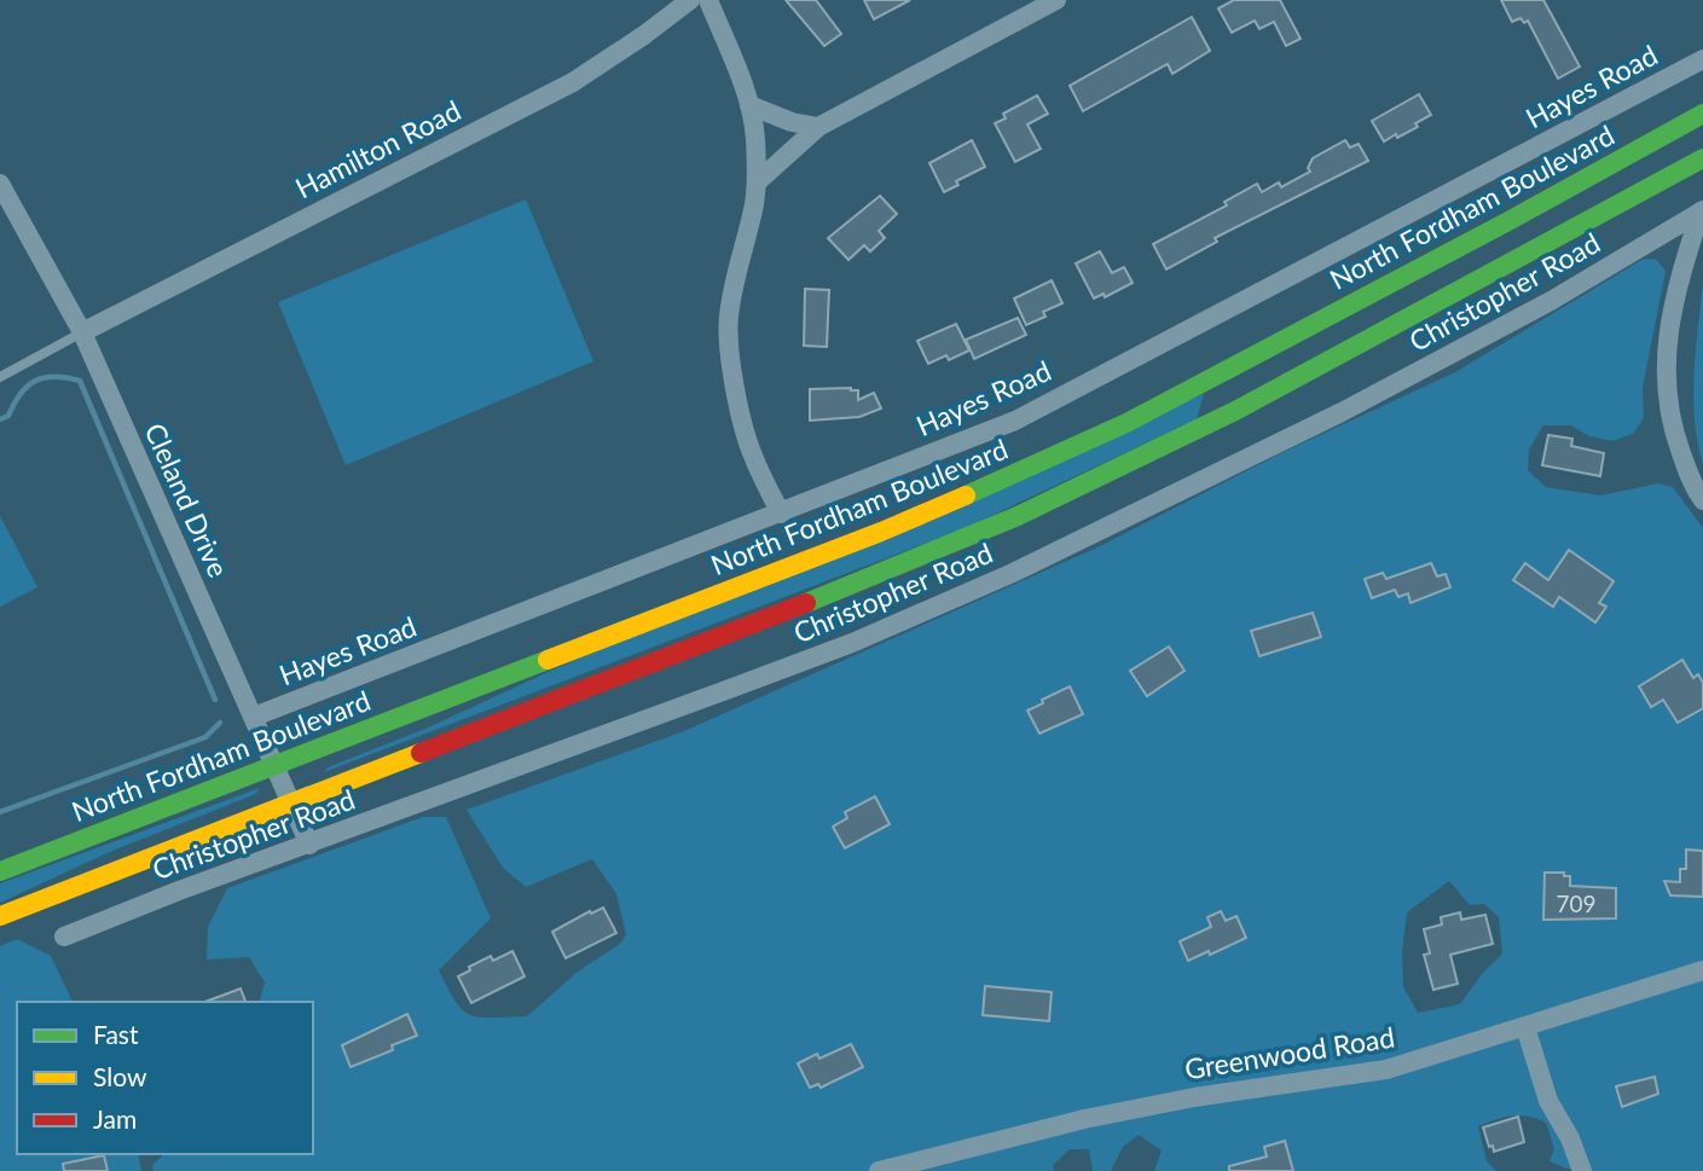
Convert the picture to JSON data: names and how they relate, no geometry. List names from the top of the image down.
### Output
{
  "streets": {
    "highway": ["North Fordham Boulevard"],
    "street": [
      "Hayes Road",
      "Hamilton Road",
      "Christopher Road",
      "Cleland Drive",
      "Greenwood Road"
    ]
  },
  "crossings": [
    ["Hayes Road", "Cleland Drive"],
    ["Hamilton Road", "Cleland Drive"],
    ["North Fordham Boulevard", "Cleland Drive"],
    ["Christopher Road", "Cleland Drive"]
  ],
  "house_numbers": ["709"],
  "legend": ["Fast", "Slow", "Jam"]
}
